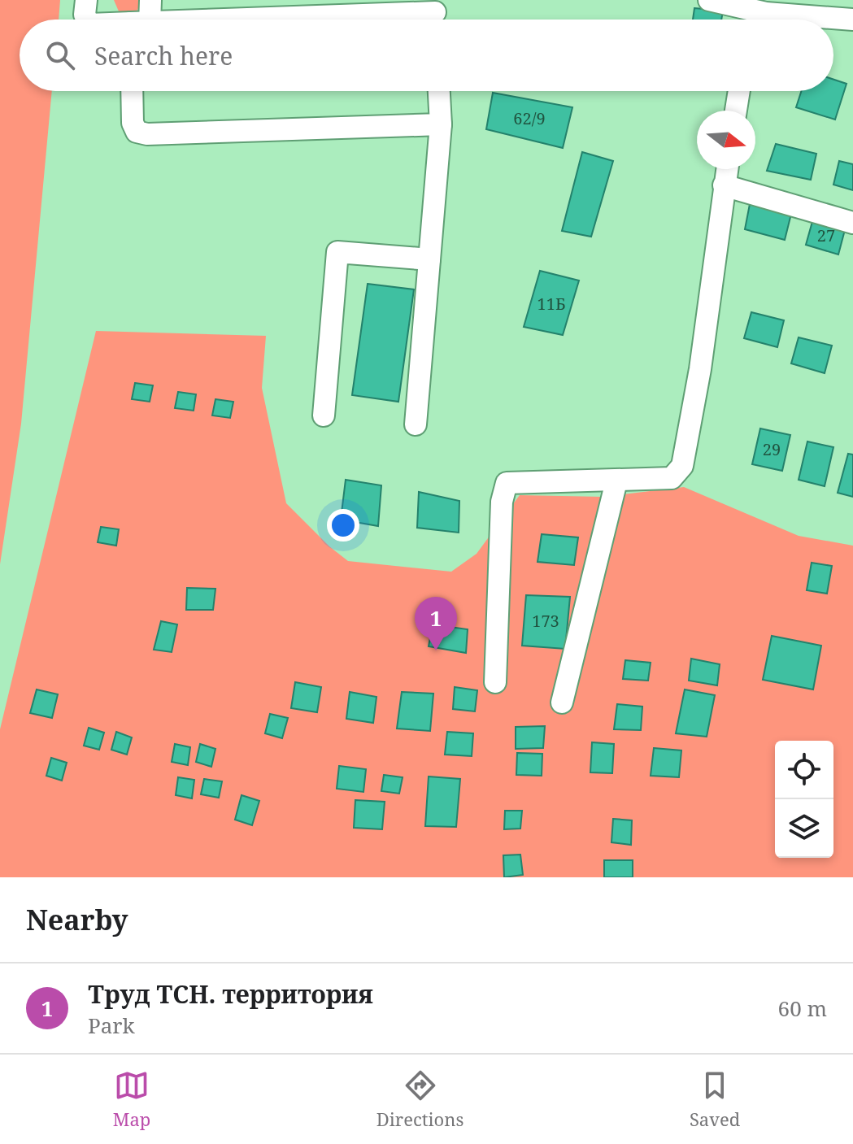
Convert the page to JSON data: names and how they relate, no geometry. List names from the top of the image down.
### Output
{
  "house_numbers": [
    "62/9",
    "27",
    "11Б",
    "29",
    "173"
  ],
  "north": "right",
  "page": {
    "search": "Search here",
    "pins": "1",
    "heading": "Nearby",
    "list": [
      {
        "mark": "1",
        "name": "Труд ТСН. территория",
        "note": "Park",
        "value": "60 m"
      }
    ],
    "nav": ["Map", "Directions", "Saved"]
  }
}
